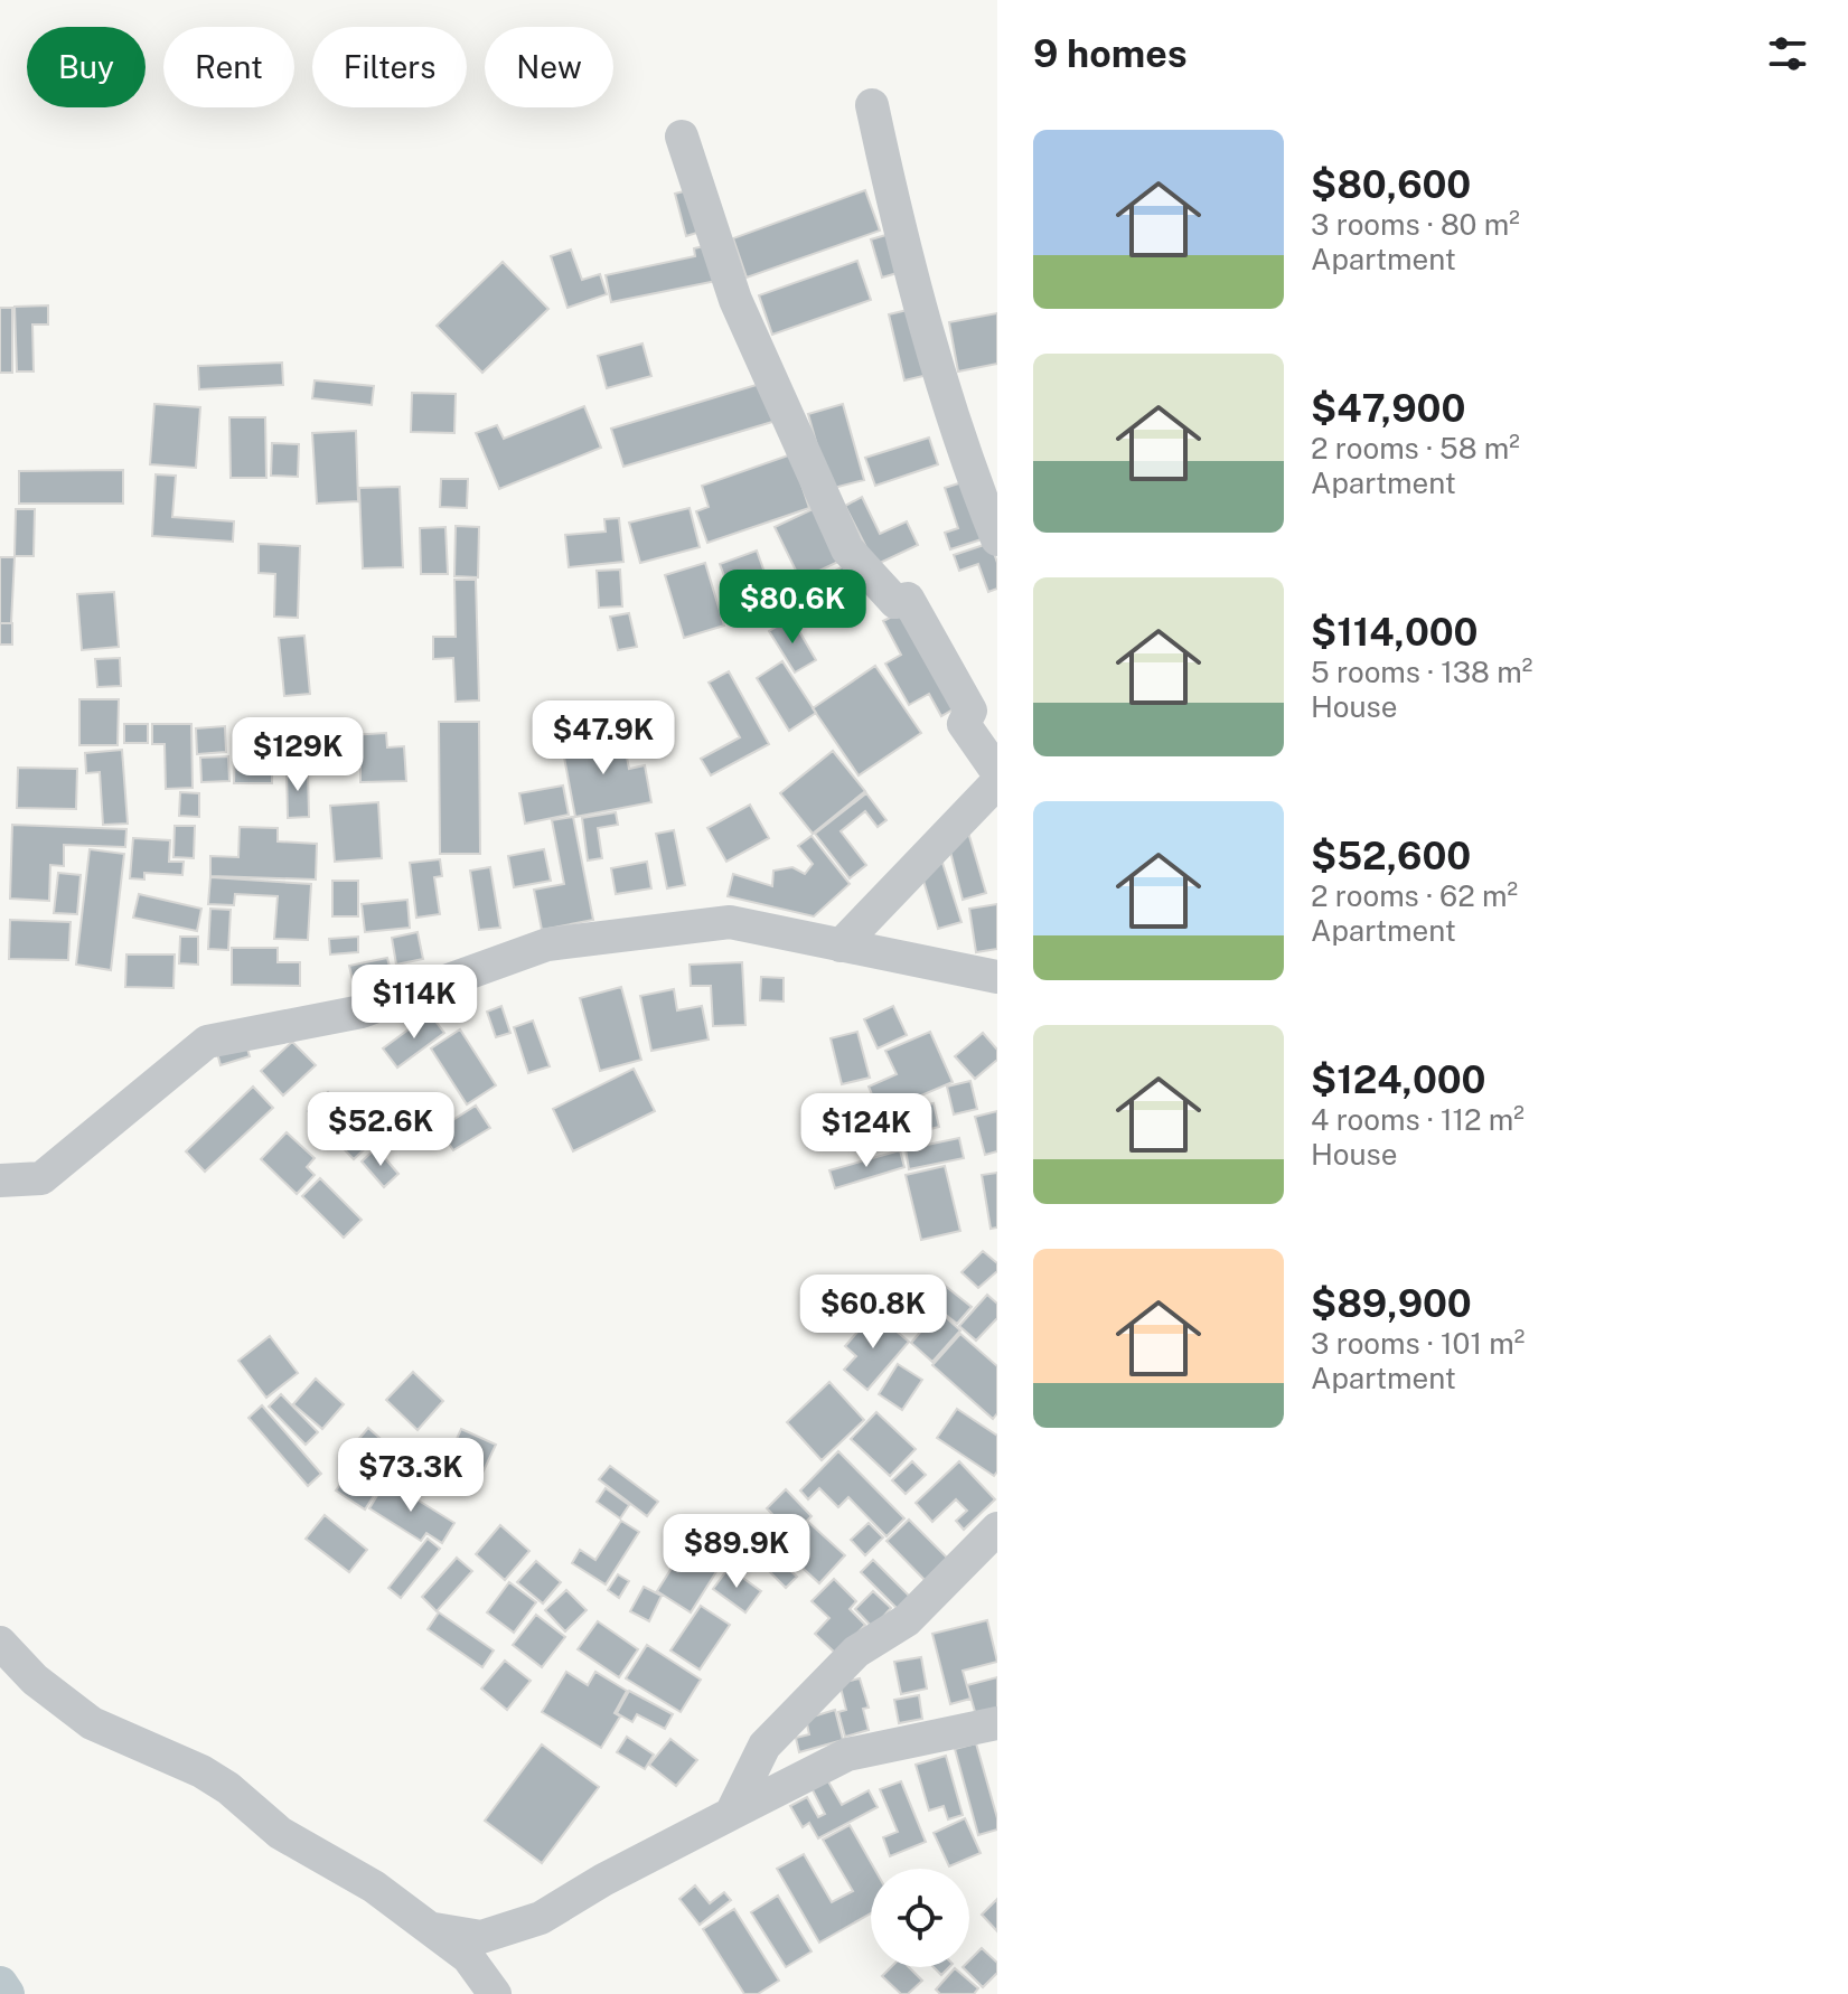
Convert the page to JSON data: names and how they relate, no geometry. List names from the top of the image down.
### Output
{
  "page": {
    "heading": "9 homes",
    "chip": [
      "Buy",
      "Rent",
      "Filters",
      "New"
    ],
    "list": [
      {
        "name": "$80,600",
        "note": "3 rooms · 80 m² · Apartment"
      },
      {
        "name": "$47,900",
        "note": "2 rooms · 58 m² · Apartment"
      },
      {
        "name": "$114,000",
        "note": "5 rooms · 138 m² · House"
      },
      {
        "name": "$52,600",
        "note": "2 rooms · 62 m² · Apartment"
      },
      {
        "name": "$124,000",
        "note": "4 rooms · 112 m² · House"
      },
      {
        "name": "$89,900",
        "note": "3 rooms · 101 m² · Apartment"
      }
    ],
    "price": [
      "$80.6K",
      "$47.9K",
      "$129K",
      "$114K",
      "$52.6K",
      "$124K",
      "$60.8K",
      "$73.3K",
      "$89.9K"
    ]
  }
}
